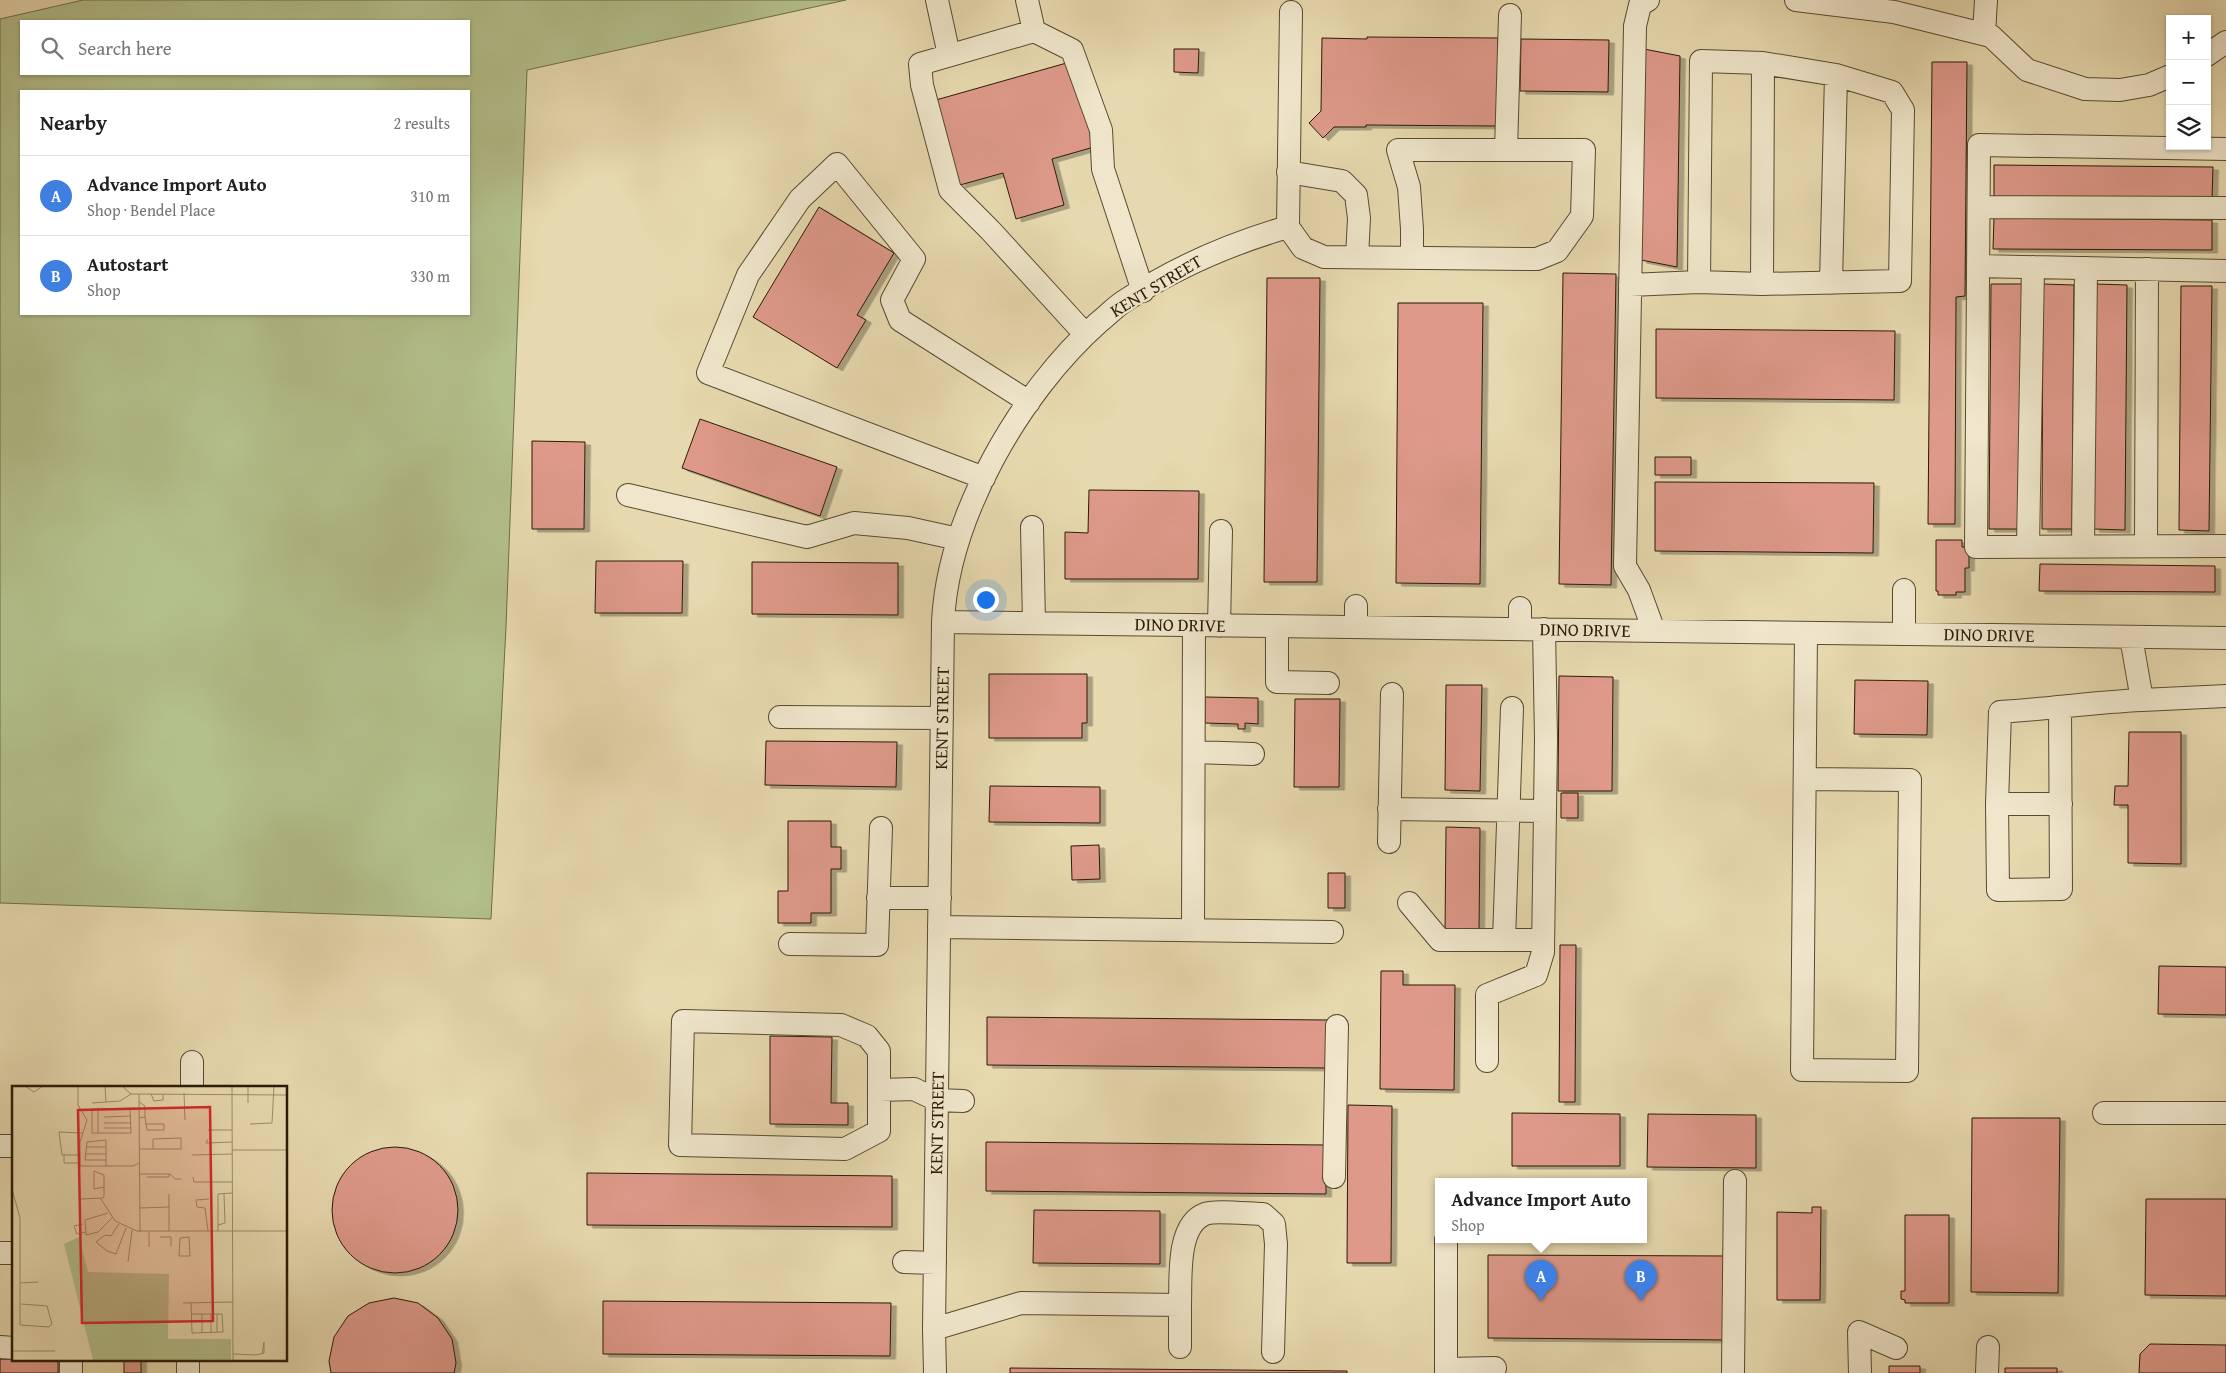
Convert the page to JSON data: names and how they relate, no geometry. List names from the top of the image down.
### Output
{
  "streets": {
    "street": ["KENT STREET", "DINO DRIVE"]
  },
  "crossings": [
    ["KENT STREET", "DINO DRIVE"]
  ],
  "page": {
    "map_buttons": ["+", "−"],
    "search": "Search here",
    "heading": ["Nearby", "2 results"],
    "list": [
      {
        "mark": "A",
        "name": "Advance Import Auto",
        "note": "Shop · Bendel Place",
        "value": "310 m"
      },
      {
        "mark": "B",
        "name": "Autostart",
        "note": "Shop",
        "value": "330 m"
      }
    ],
    "popup": ["Advance Import Auto", "Shop"],
    "pins": ["A", "B"]
  }
}
